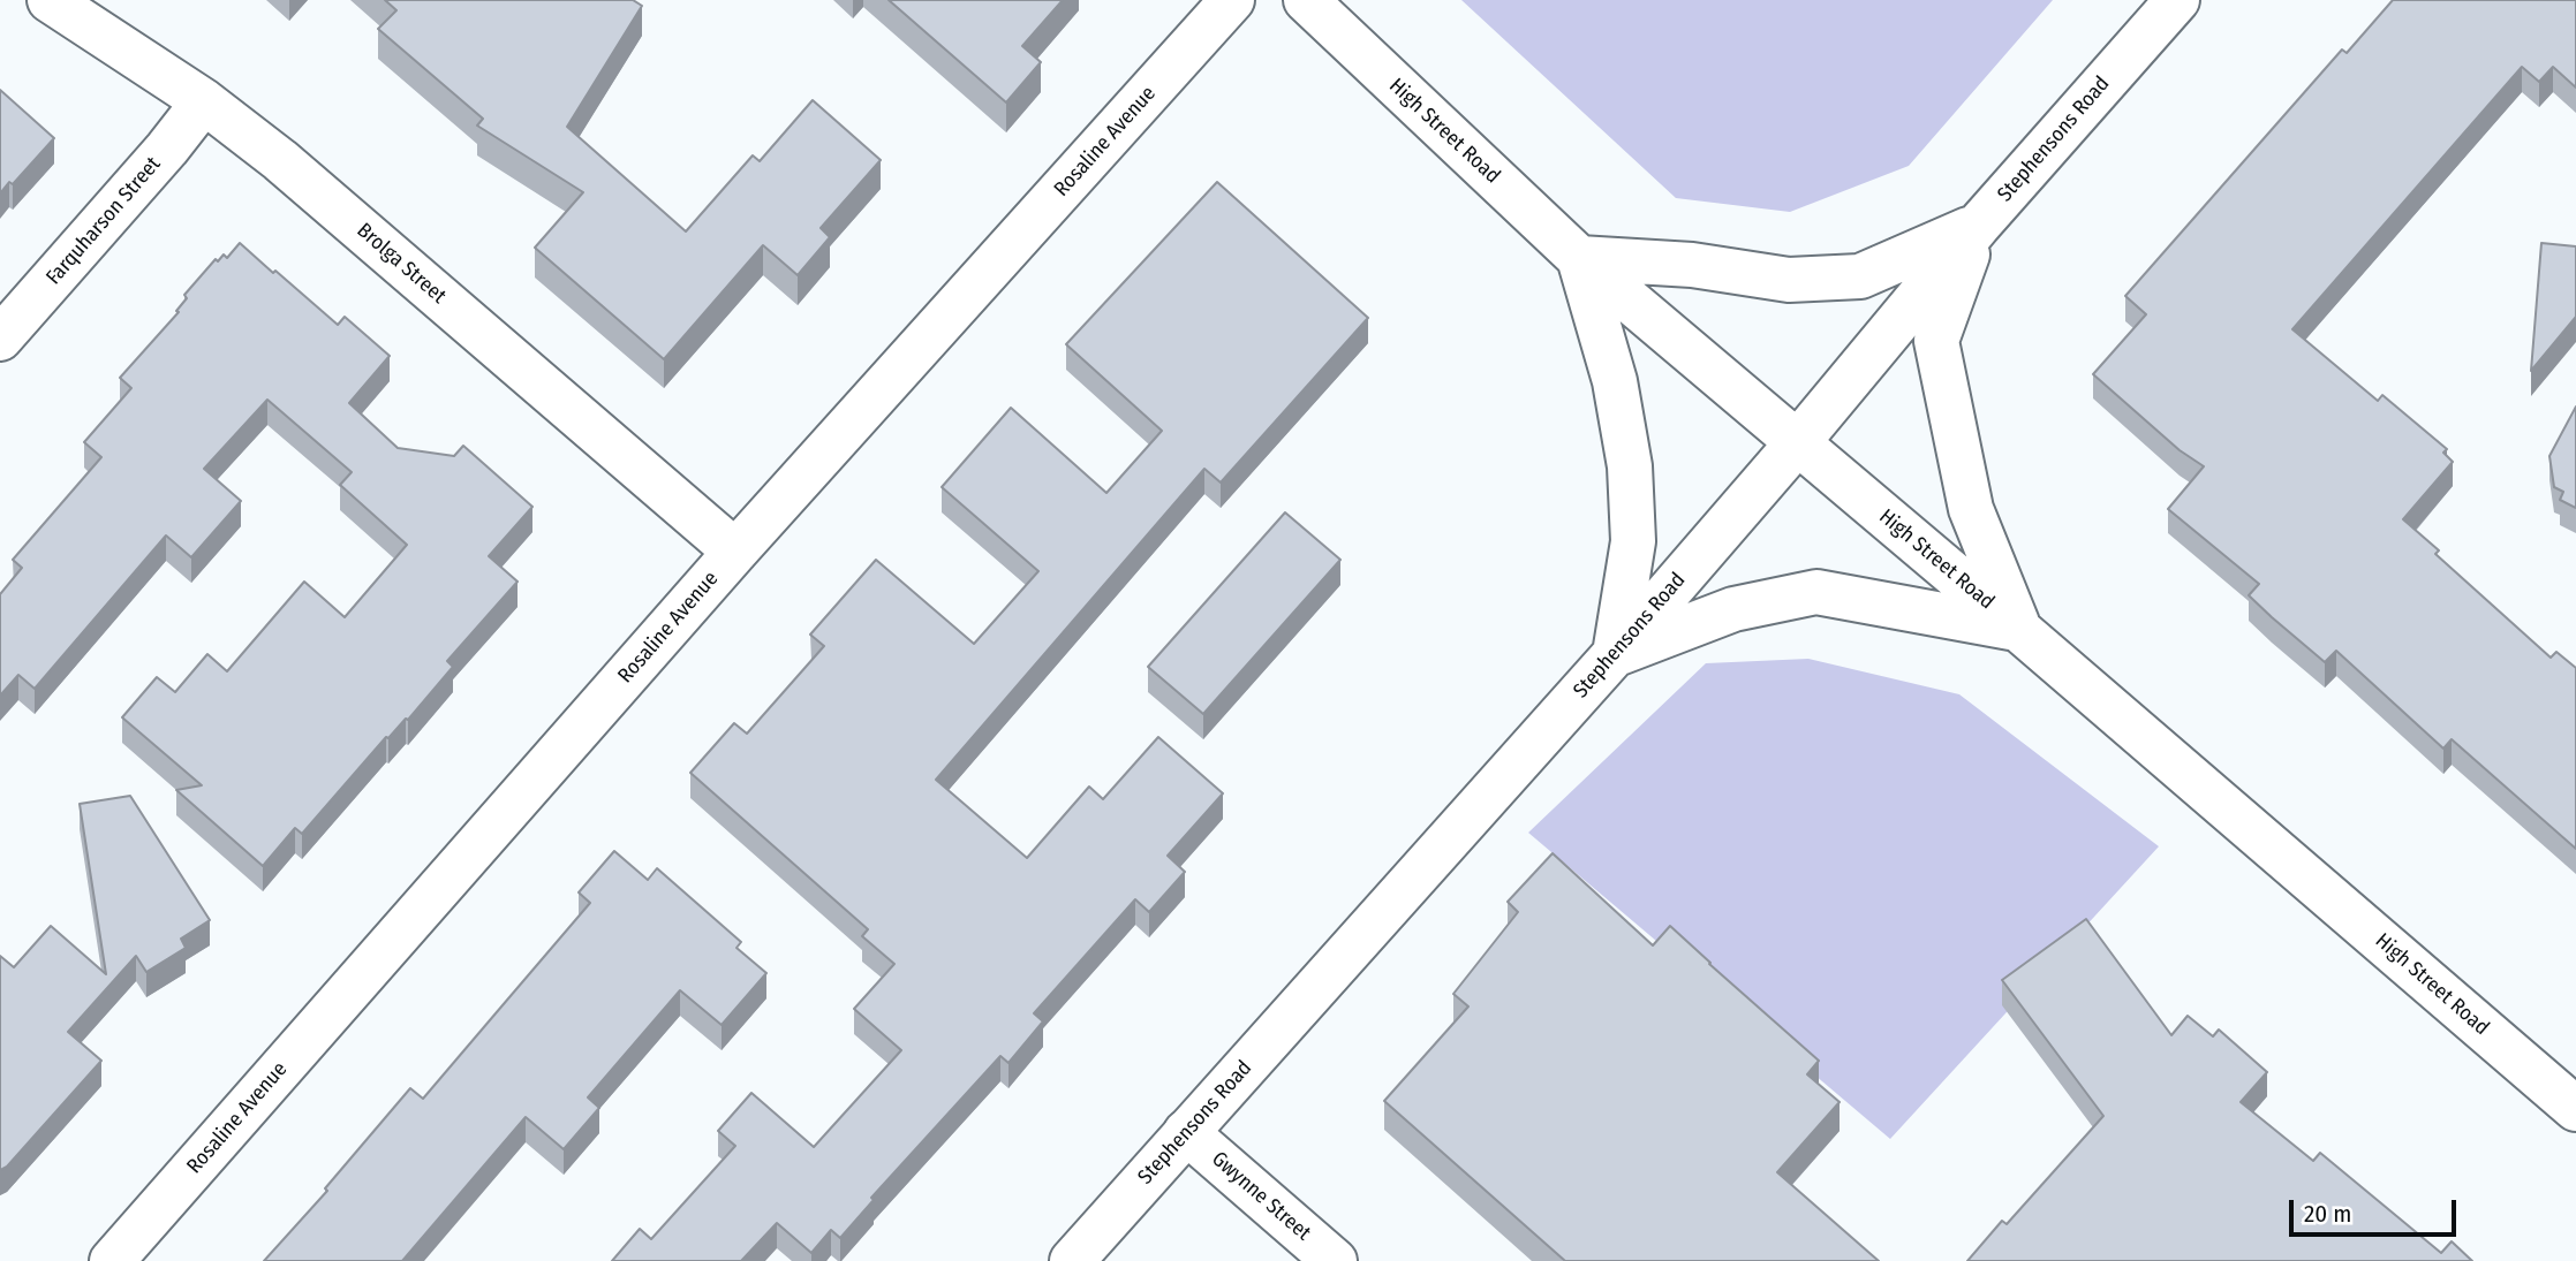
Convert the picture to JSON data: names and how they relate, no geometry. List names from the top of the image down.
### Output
{
  "streets": {
    "main road": [
      "High Street Road",
      "Stephensons Road",
      "Rosaline Avenue",
      "Farquharson Street",
      "Brolga Street",
      "Gwynne Street"
    ]
  },
  "crossings": [
    ["High Street Road", "Stephensons Road"],
    ["Stephensons Road", "Gwynne Street"],
    ["Rosaline Avenue", "Brolga Street"],
    ["Farquharson Street", "Brolga Street"]
  ],
  "scale_bar": "20 m"
}
